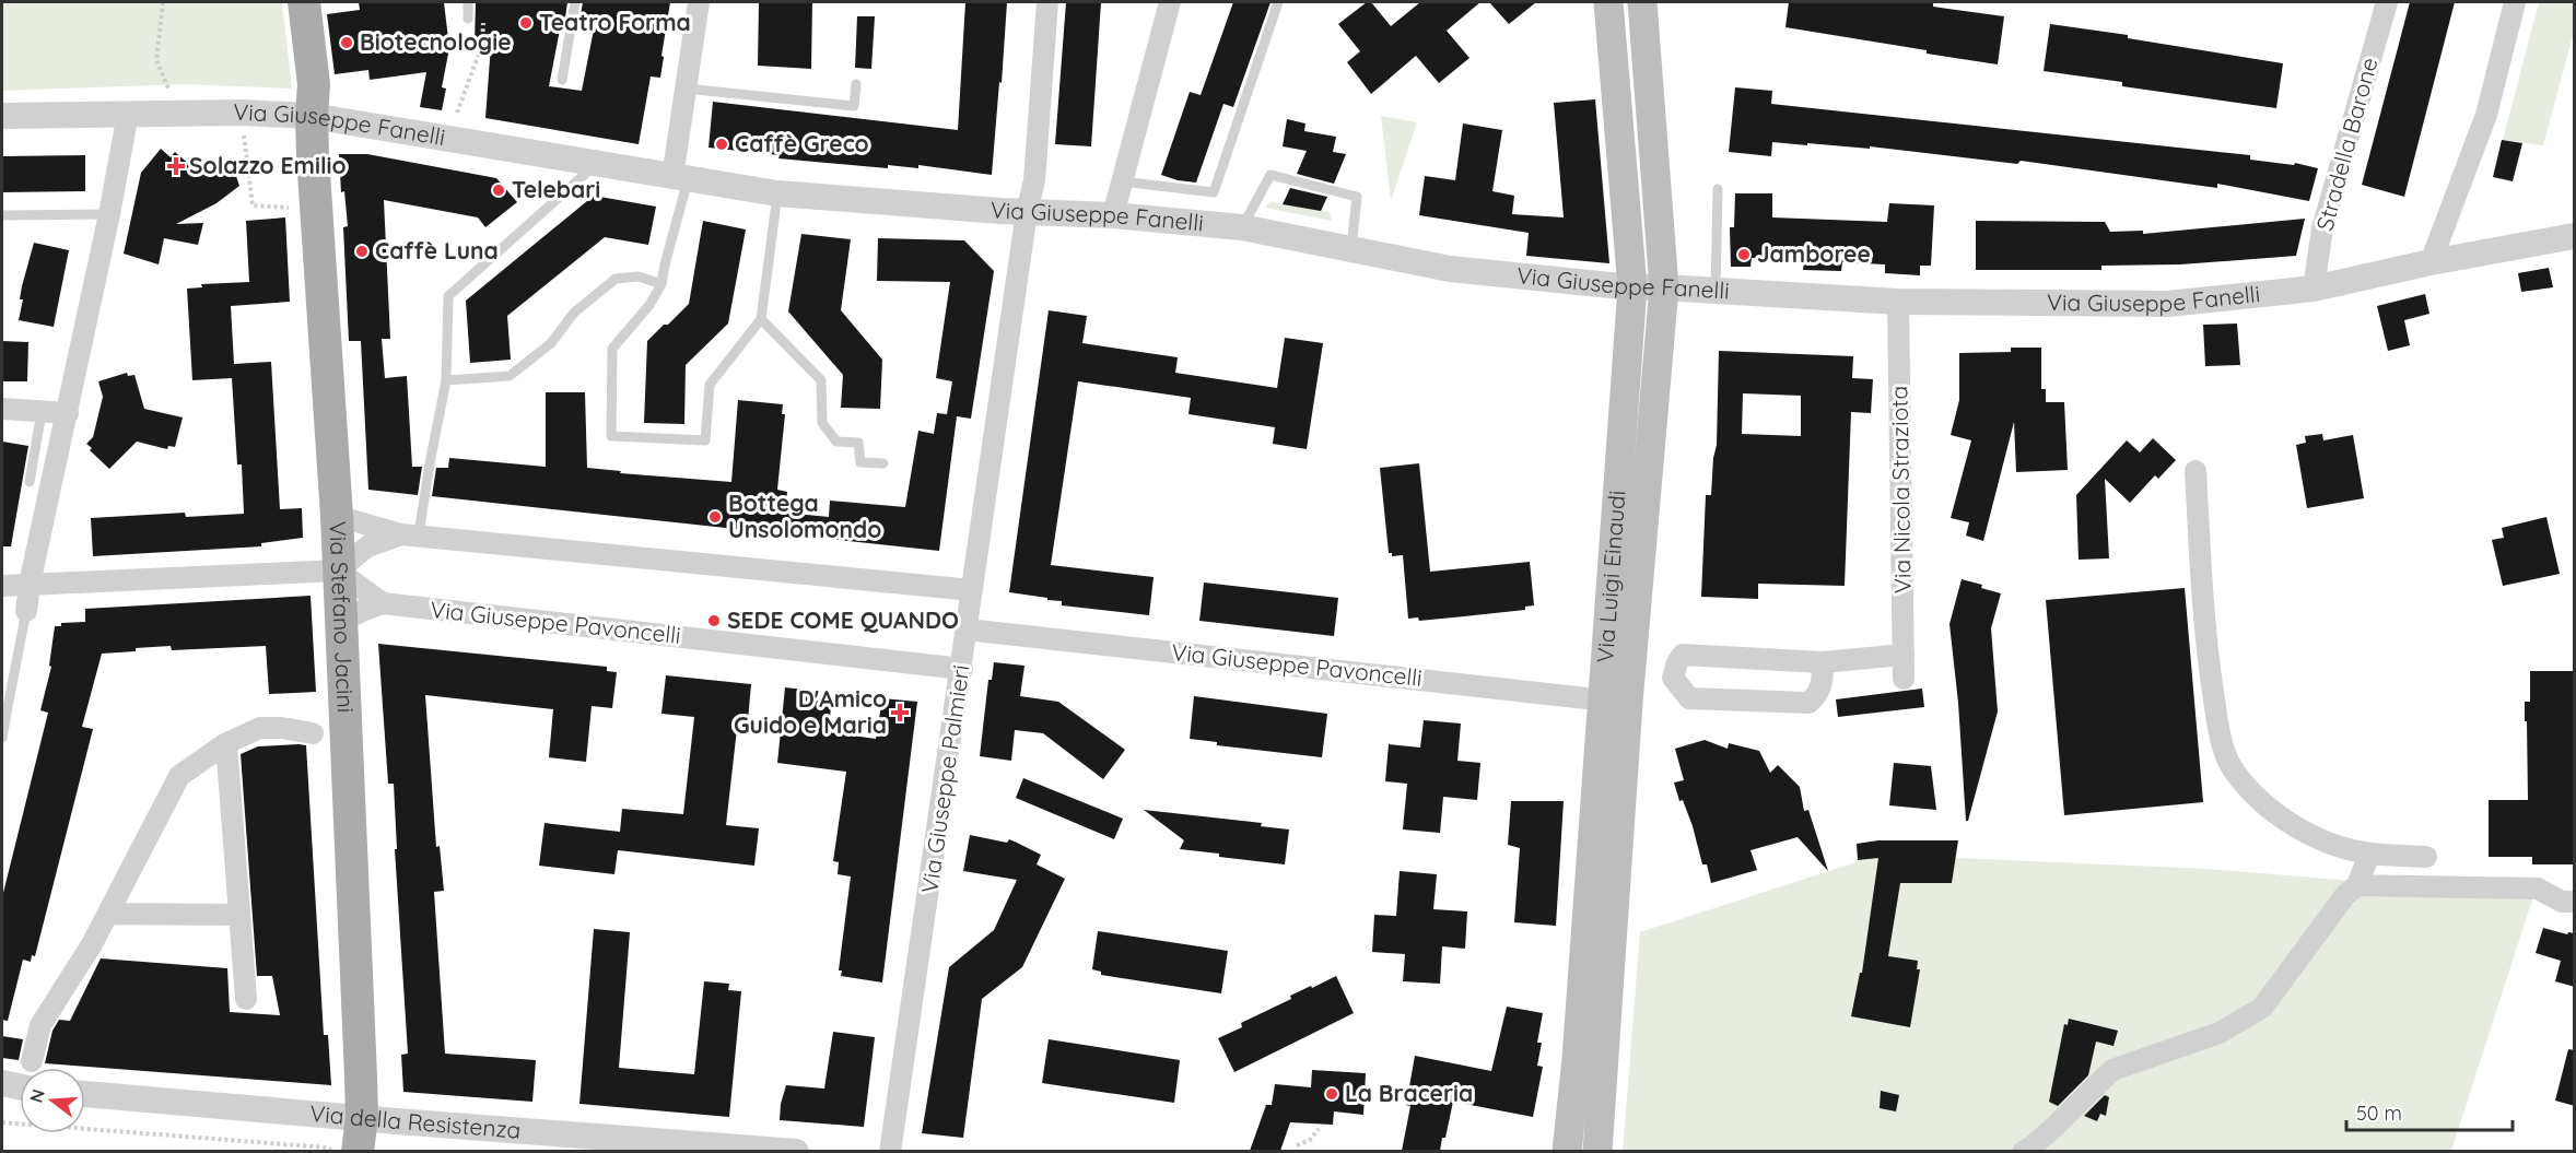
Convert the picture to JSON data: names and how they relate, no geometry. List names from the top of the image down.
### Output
{
  "streets": {
    "main road": ["Via Luigi Einaudi", "Via Stefano Jacini"],
    "street": [
      "Via Giuseppe Fanelli",
      "Stradella Barone",
      "Via Nicola Straziota",
      "Via Giuseppe Pavoncelli",
      "Via Giuseppe Palmieri",
      "Via della Resistenza"
    ]
  },
  "crossings": [
    ["Via Giuseppe Fanelli", "Stradella Barone"],
    ["Via Giuseppe Fanelli", "Via Nicola Straziota"],
    ["Via Giuseppe Fanelli", "Via Luigi Einaudi"],
    ["Via Giuseppe Fanelli", "Via Stefano Jacini"],
    ["Via Giuseppe Fanelli", "Via Giuseppe Palmieri"],
    ["Via Luigi Einaudi", "Via Giuseppe Pavoncelli"],
    ["Via Stefano Jacini", "Via Giuseppe Pavoncelli"],
    ["Via Stefano Jacini", "Via della Resistenza"],
    ["Via Giuseppe Pavoncelli", "Via Giuseppe Palmieri"]
  ],
  "places": {
    "other": [
      "Teatro Forma",
      "Biotecnologie",
      "Caffè Greco",
      "Telebari",
      "Caffè Luna",
      "Jamboree",
      "Bottega Unsolomondo",
      "SEDE COME QUANDO",
      "La Braceria"
    ],
    "health": ["Solazzo Emilio", "D'Amico Guido e Maria"]
  },
  "scale_bar": "50 m",
  "north": "left"
}
